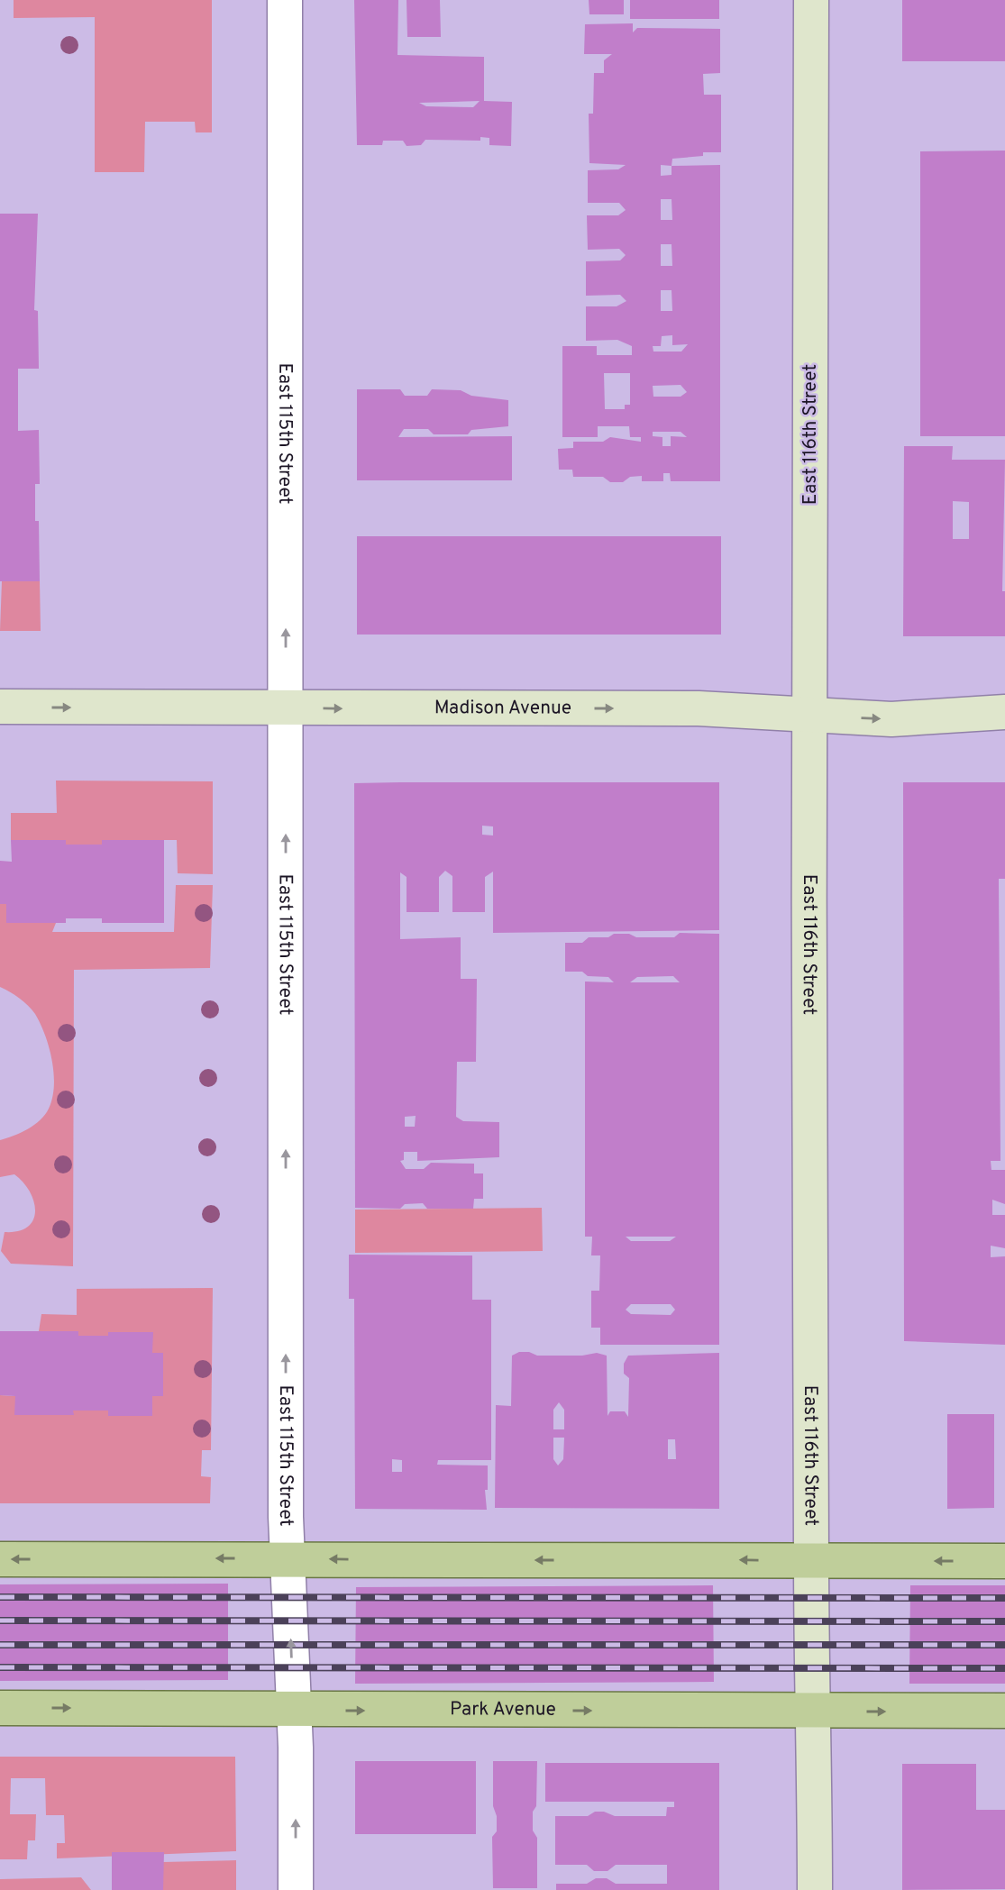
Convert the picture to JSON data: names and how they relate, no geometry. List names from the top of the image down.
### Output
{
  "streets": {
    "main road": ["Park Avenue"],
    "street": ["East 115th Street", "East 116th Street", "Madison Avenue"]
  },
  "crossings": [
    ["East 115th Street", "Madison Avenue"],
    ["East 115th Street", "Park Avenue"],
    ["East 116th Street", "Madison Avenue"],
    ["East 116th Street", "Park Avenue"]
  ],
  "one_way": ["East 115th Street", "Madison Avenue"]
}
